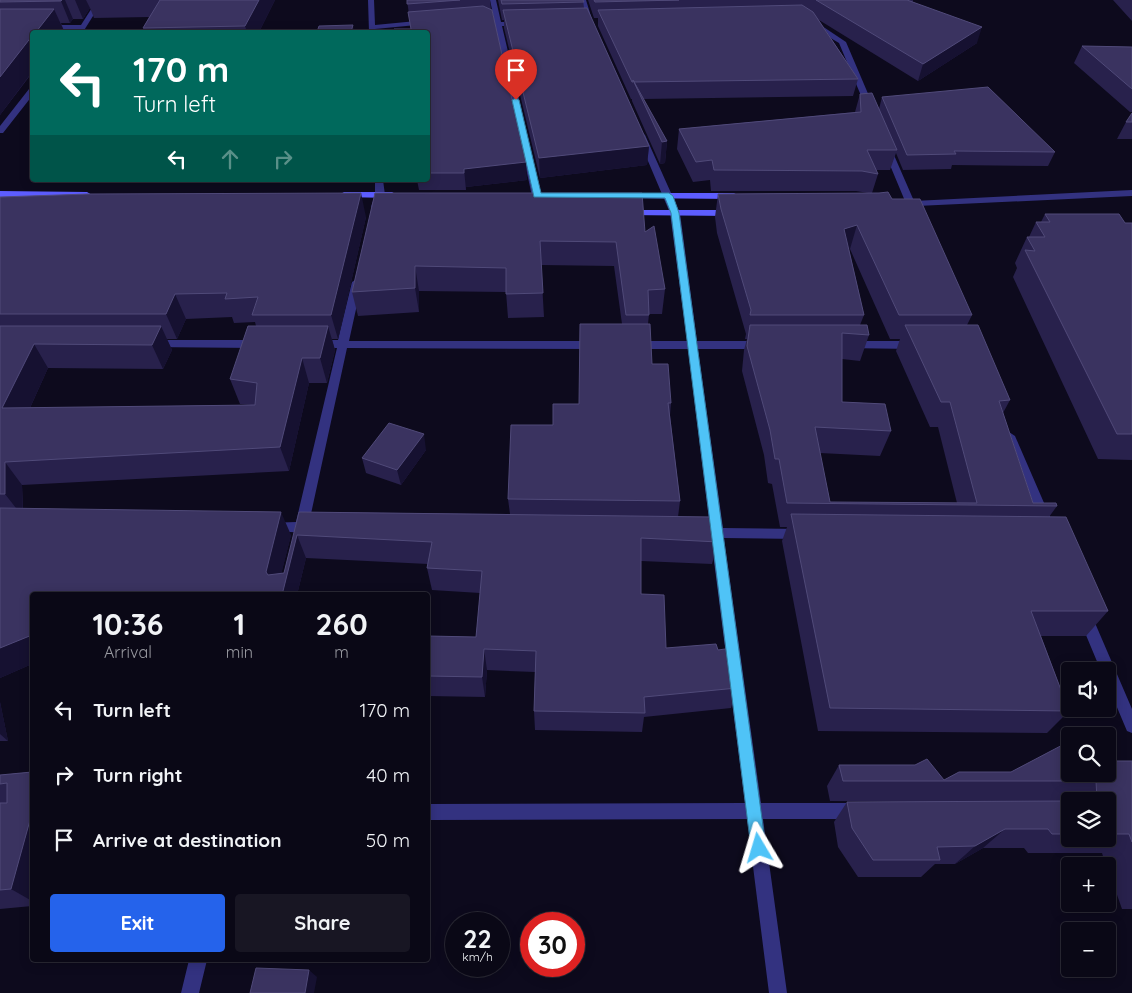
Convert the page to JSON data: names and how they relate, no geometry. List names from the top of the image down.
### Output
{
  "page": {
    "turn": ["170 m", "Turn left"],
    "eta": [
      "10:36",
      "Arrival",
      "1",
      "min",
      "260",
      "m"
    ],
    "map_buttons": ["+", "−"],
    "list": [
      {
        "name": "Turn left",
        "value": "170 m"
      },
      {
        "name": "Turn right",
        "value": "40 m"
      },
      {
        "name": "Arrive at destination",
        "value": "50 m"
      }
    ],
    "buttons": ["Exit", "Share"],
    "speed": "22 km/h",
    "limit": "30"
  }
}
